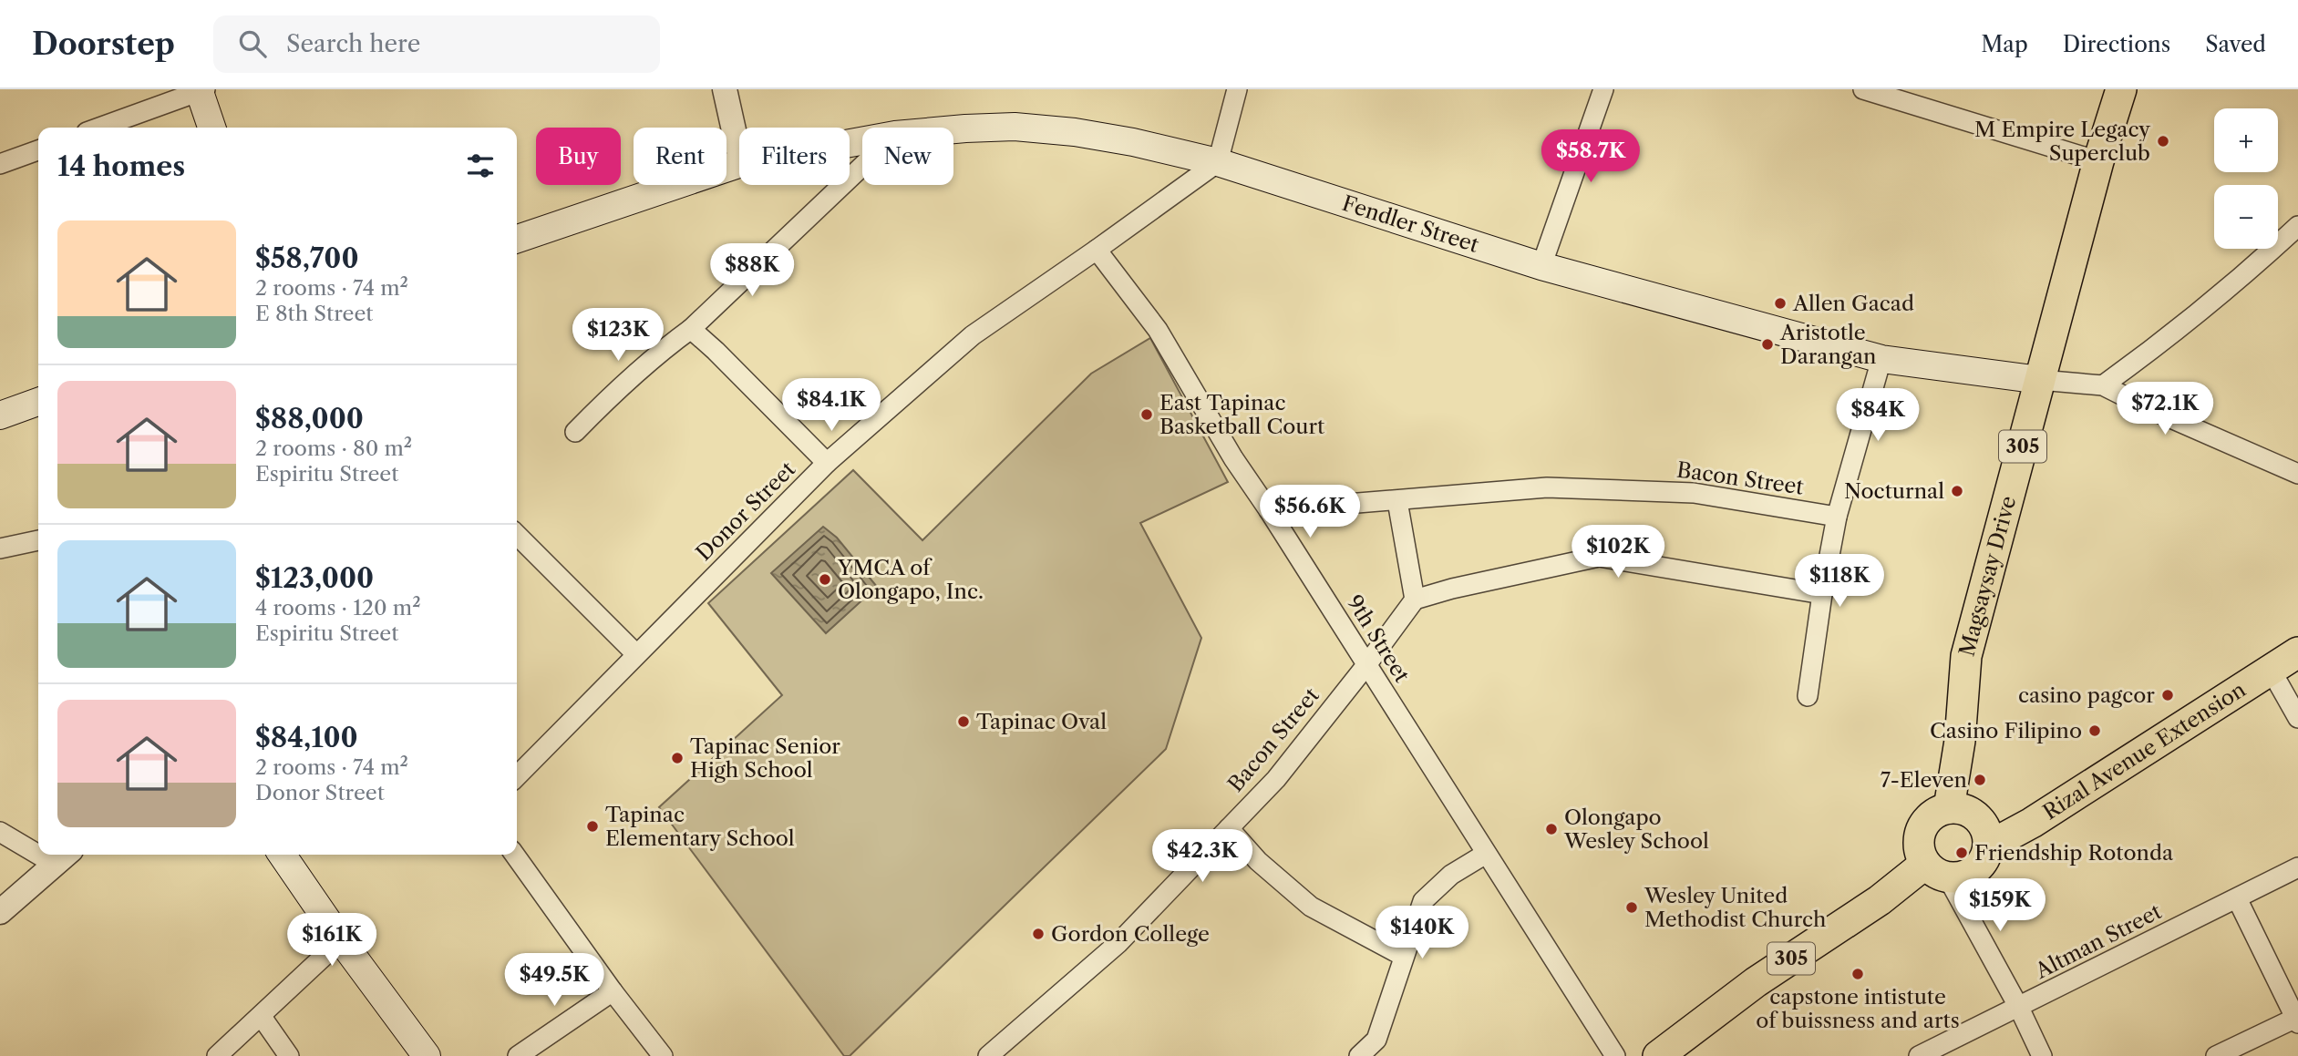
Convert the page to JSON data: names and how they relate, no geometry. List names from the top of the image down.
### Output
{
  "streets": {
    "main road": [
      "Fendler Street",
      "305",
      "Magsaysay Drive",
      "Rizal Avenue Extension"
    ],
    "street": [
      "Bacon Street",
      "Donor Street",
      "9th Street",
      "Altman Street"
    ]
  },
  "crossings": [
    ["Fendler Street", "Donor Street"],
    ["Fendler Street", "Magsaysay Drive"],
    ["305", "Magsaysay Drive"],
    ["305", "Rizal Avenue Extension"],
    ["Bacon Street", "9th Street"],
    ["Donor Street", "9th Street"],
    ["Magsaysay Drive", "Rizal Avenue Extension"]
  ],
  "places": [
    "M Empire Legacy Superclub",
    "Allen Gacad",
    "Aristotle Darangan",
    "East Tapinac Basketball Court",
    "Nocturnal",
    "YMCA of Olongapo, Inc.",
    "casino pagcor",
    "Tapinac Oval",
    "Casino Filipino",
    "Tapinac Senior High School",
    "7-Eleven",
    "Tapinac Elementary School",
    "Olongapo Wesley School",
    "Friendship Rotonda",
    "Wesley United Methodist Church",
    "Gordon College",
    "capstone intistute of buissness and arts"
  ],
  "page": {
    "header": "Doorstep",
    "search": "Search here",
    "nav": ["Map", "Directions", "Saved"],
    "map_buttons": ["+", "−"],
    "chip": [
      "Buy",
      "Rent",
      "Filters",
      "New"
    ],
    "heading": "14 homes",
    "price": [
      "$58.7K",
      "$88K",
      "$123K",
      "$84.1K",
      "$72.1K",
      "$84K",
      "$56.6K",
      "$102K",
      "$118K",
      "$42.3K",
      "$159K",
      "$140K",
      "$161K",
      "$49.5K"
    ],
    "list": [
      {
        "name": "$58,700",
        "note": "2 rooms · 74 m² · E 8th Street"
      },
      {
        "name": "$88,000",
        "note": "2 rooms · 80 m² · Espiritu Street"
      },
      {
        "name": "$123,000",
        "note": "4 rooms · 120 m² · Espiritu Street"
      },
      {
        "name": "$84,100",
        "note": "2 rooms · 74 m² · Donor Street"
      }
    ]
  }
}
